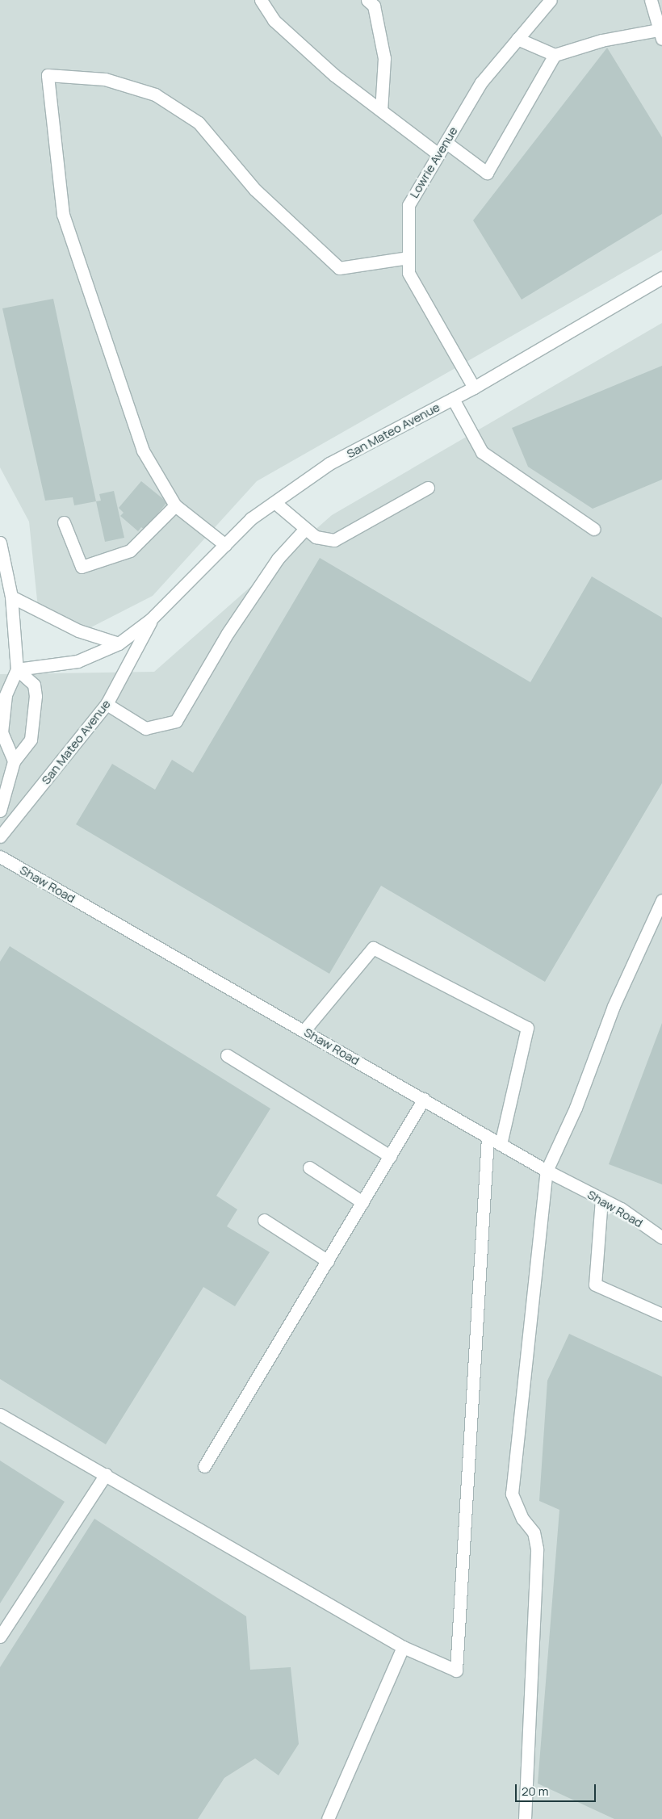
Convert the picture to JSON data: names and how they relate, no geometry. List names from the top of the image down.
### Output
{
  "streets": {
    "main road": ["Lowrie Avenue", "San Mateo Avenue", "Shaw Road"]
  },
  "crossings": [
    ["Lowrie Avenue", "San Mateo Avenue"]
  ],
  "scale_bar": "20 m"
}
